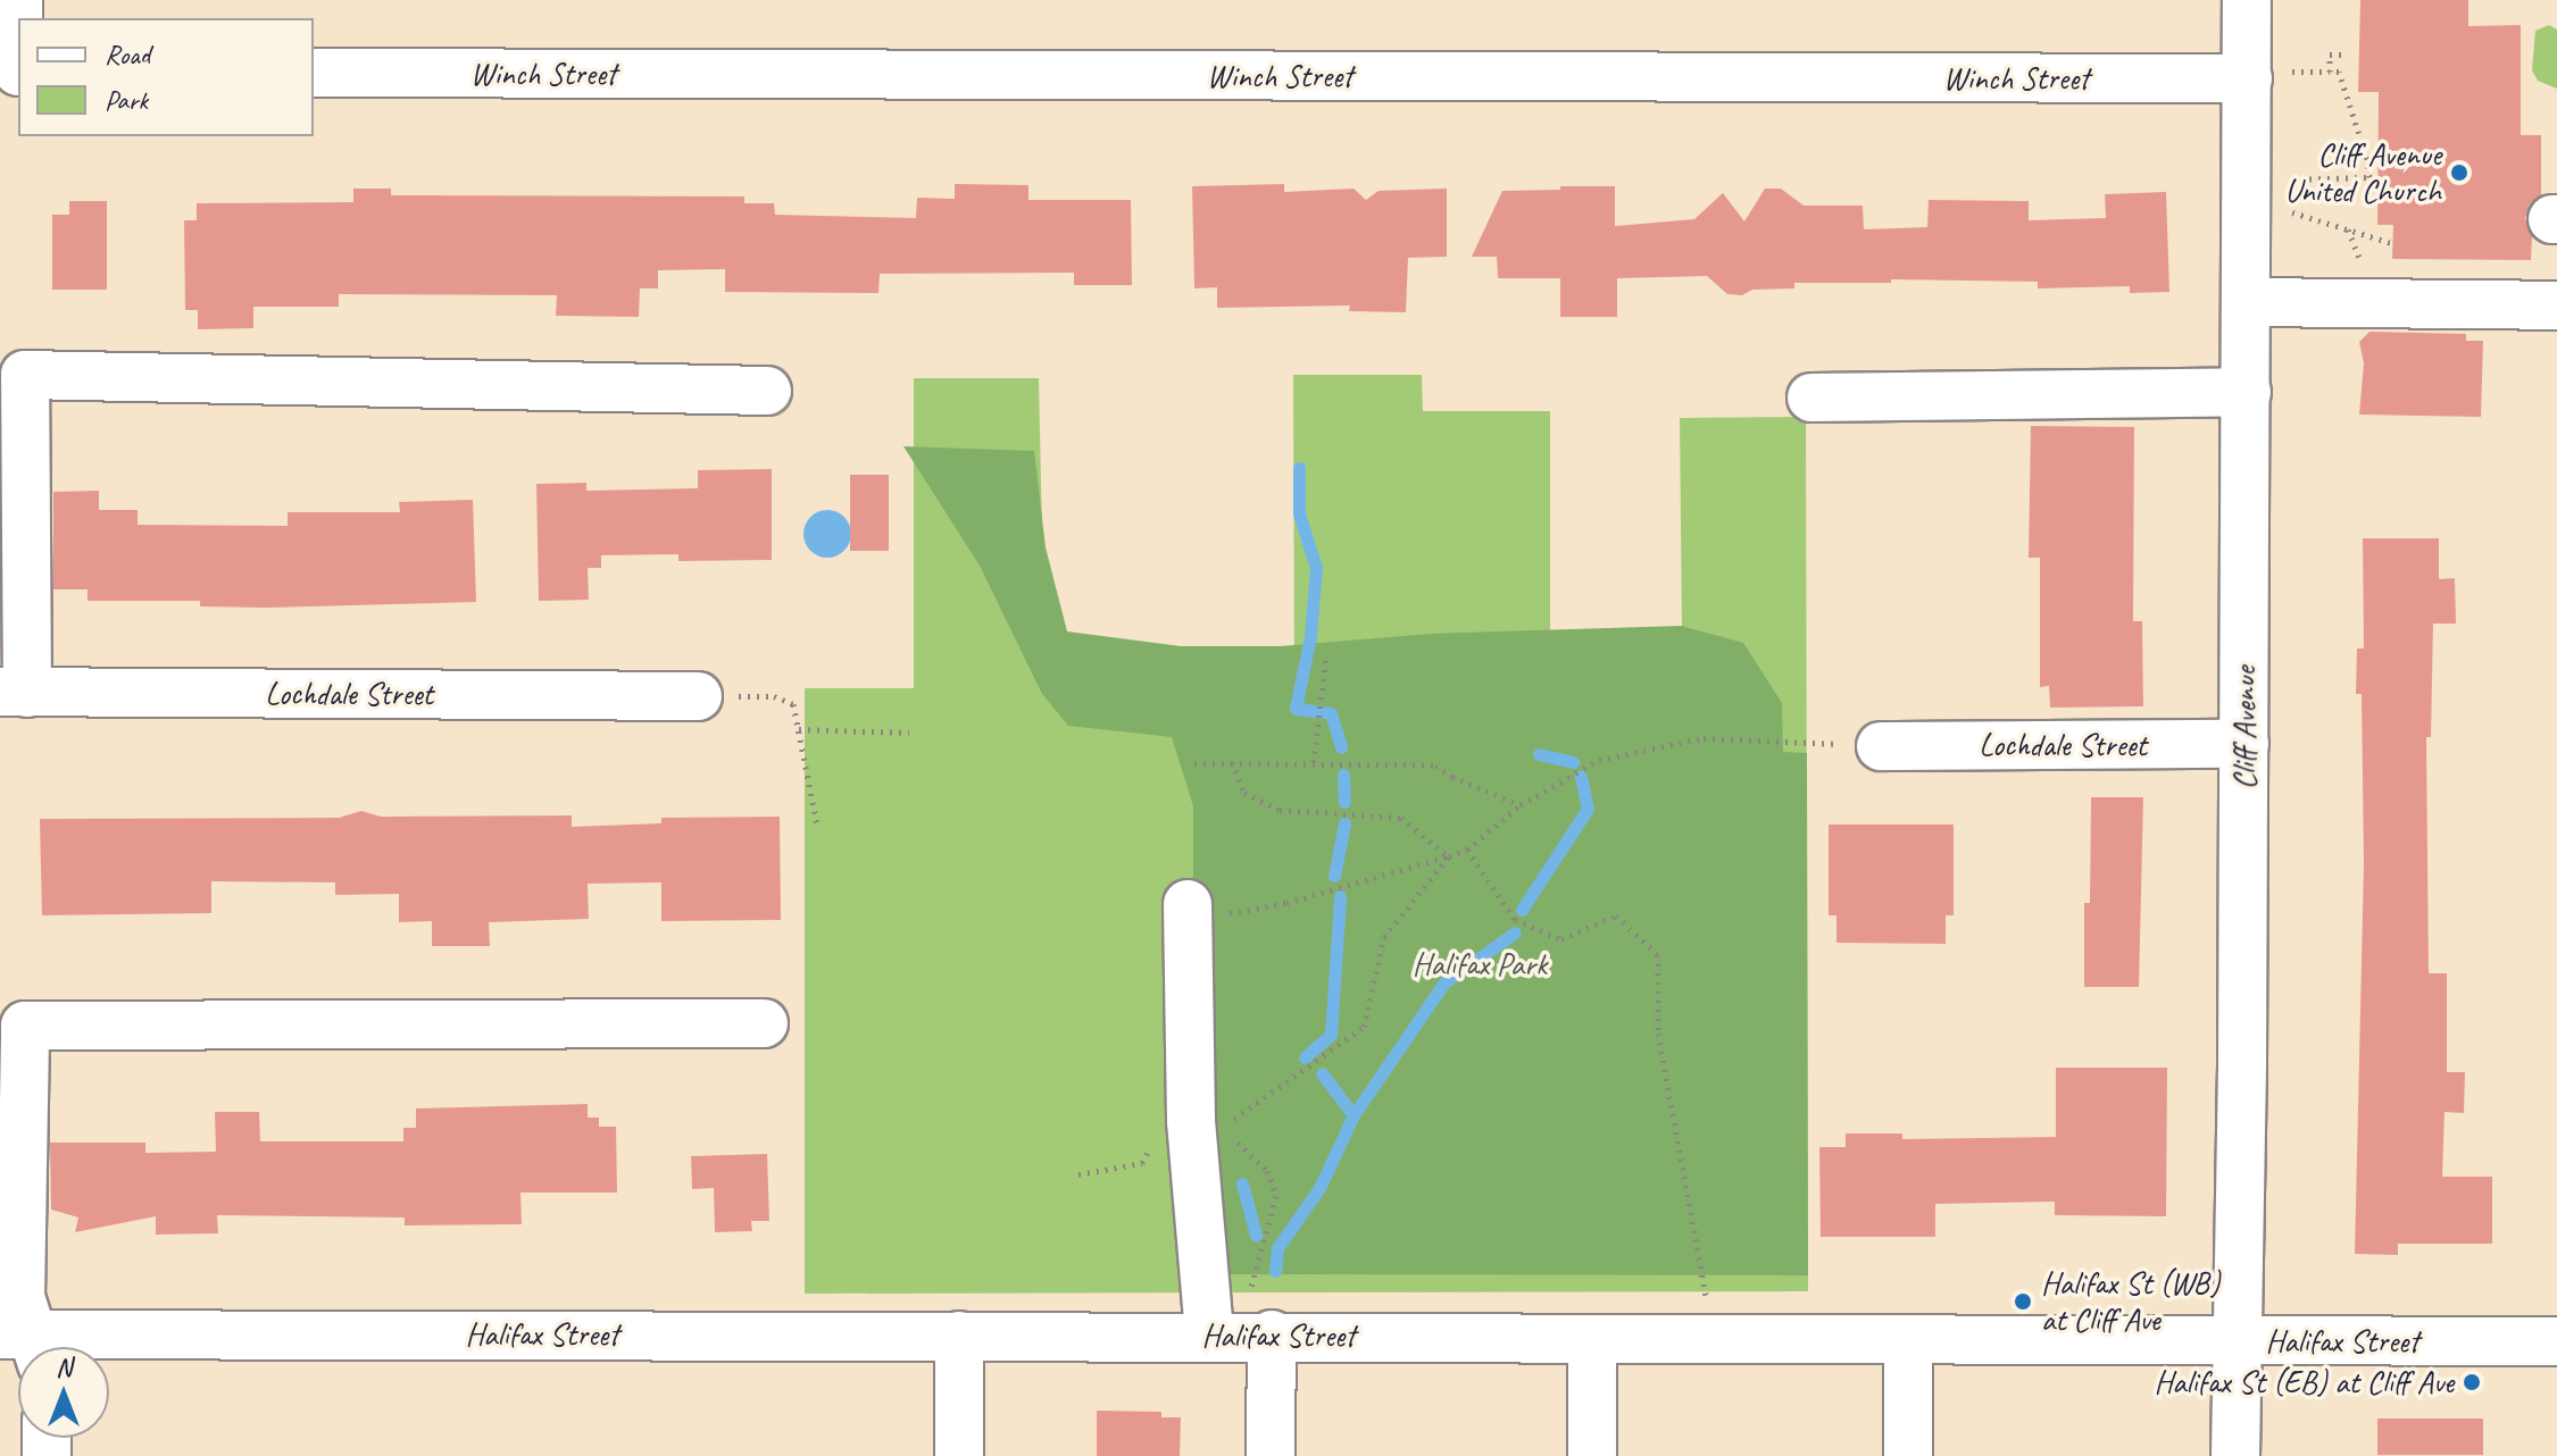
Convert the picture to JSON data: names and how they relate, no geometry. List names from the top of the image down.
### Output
{
  "streets": {
    "street": [
      "Winch Street",
      "Lochdale Street",
      "Cliff Avenue",
      "Halifax Street"
    ]
  },
  "crossings": [
    ["Winch Street", "Cliff Avenue"],
    ["Lochdale Street", "Cliff Avenue"],
    ["Cliff Avenue", "Halifax Street"]
  ],
  "parks": ["Halifax Park"],
  "places": ["Cliff Avenue United Church", "Halifax St (WB) at Cliff Ave", "Halifax St (EB) at Cliff Ave"],
  "legend": ["Road", "Park"],
  "north": "top"
}
